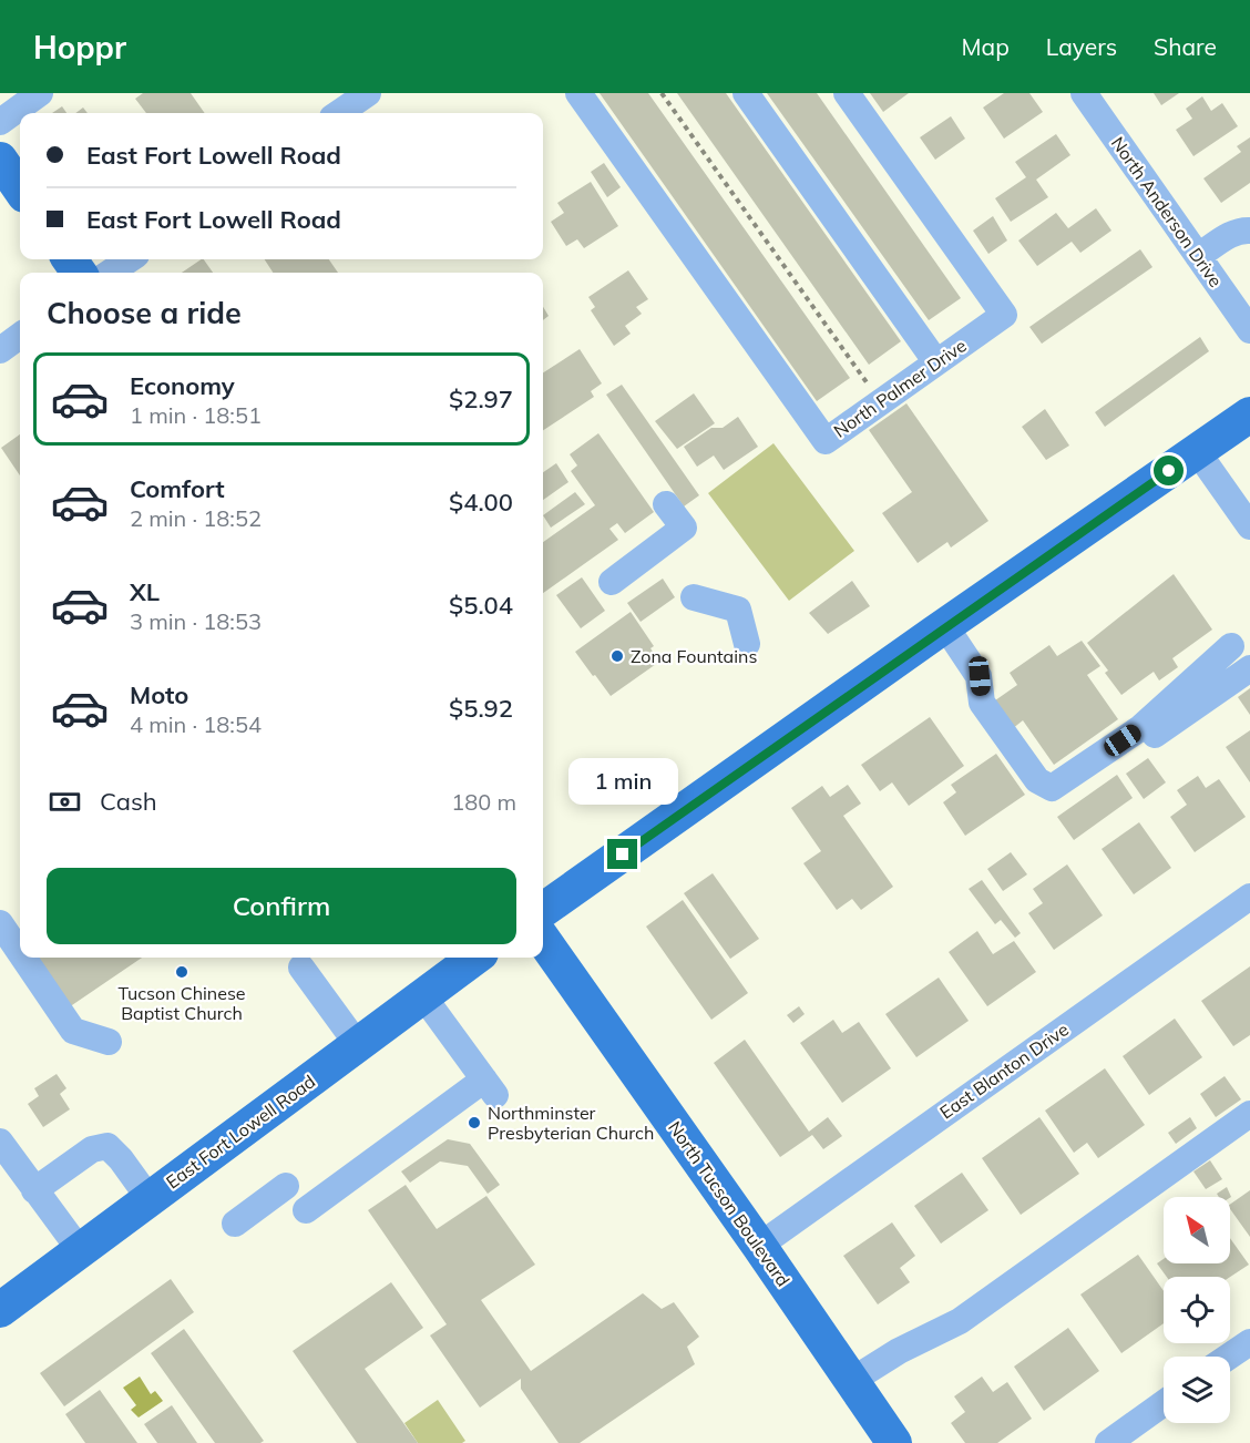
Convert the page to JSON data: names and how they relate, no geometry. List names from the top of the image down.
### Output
{
  "streets": {
    "main road": ["East Fort Lowell Road", "North Tucson Boulevard"],
    "street": ["North Anderson Drive", "North Palmer Drive", "East Blanton Drive"]
  },
  "crossings": [
    ["East Blanton Drive", "North Tucson Boulevard"]
  ],
  "places": ["Zona Fountains", "Tucson Chinese Baptist Church", "Northminster Presbyterian Church"],
  "north": "top left",
  "page": {
    "header": "Hoppr",
    "nav": ["Map", "Layers", "Share"],
    "banner": ["East Fort Lowell Road", "East Fort Lowell Road"],
    "heading": "Choose a ride",
    "list": [
      {
        "name": "Economy",
        "note": "1 min · 18:51",
        "value": "$2.97"
      },
      {
        "name": "Comfort",
        "note": "2 min · 18:52",
        "value": "$4.00"
      },
      {
        "name": "XL",
        "note": "3 min · 18:53",
        "value": "$5.04"
      },
      {
        "name": "Moto",
        "note": "4 min · 18:54",
        "value": "$5.92"
      }
    ],
    "bubble": "1 min",
    "pay": ["Cash", "180 m"],
    "buttons": "Confirm"
  }
}
